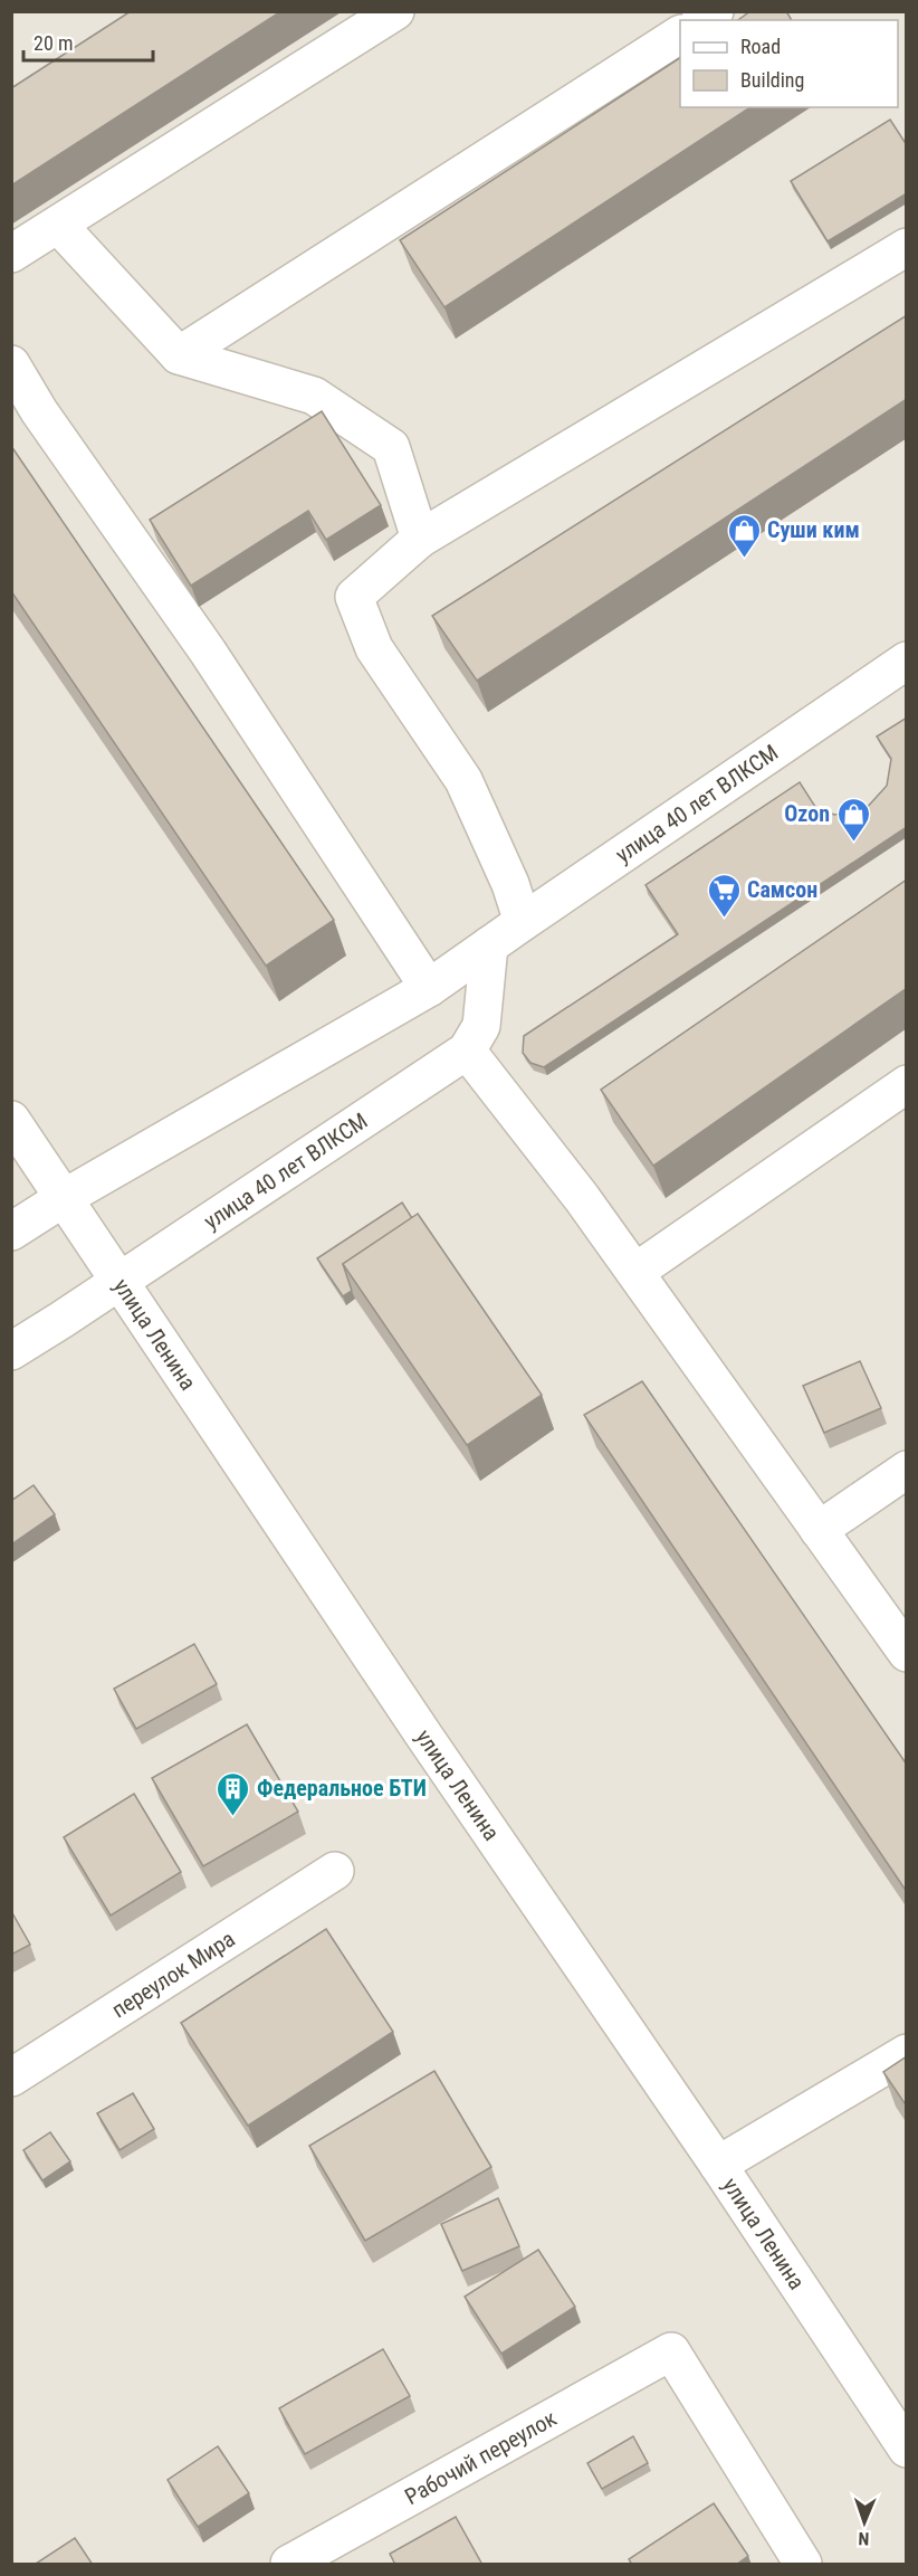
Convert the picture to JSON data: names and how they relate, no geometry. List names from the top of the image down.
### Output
{
  "streets": {
    "street": [
      "улица 40 лет ВЛКСМ",
      "улица Ленина",
      "переулок Мира",
      "Рабочий переулок"
    ]
  },
  "crossings": [
    ["улица 40 лет ВЛКСМ", "улица Ленина"]
  ],
  "places": {
    "shop": ["Суши ким", "Ozon"],
    "supermarket": ["Самсон"],
    "building": ["Федеральное БТИ"]
  },
  "legend": ["Road", "Building"],
  "scale_bar": "20 m",
  "north": "bottom"
}
